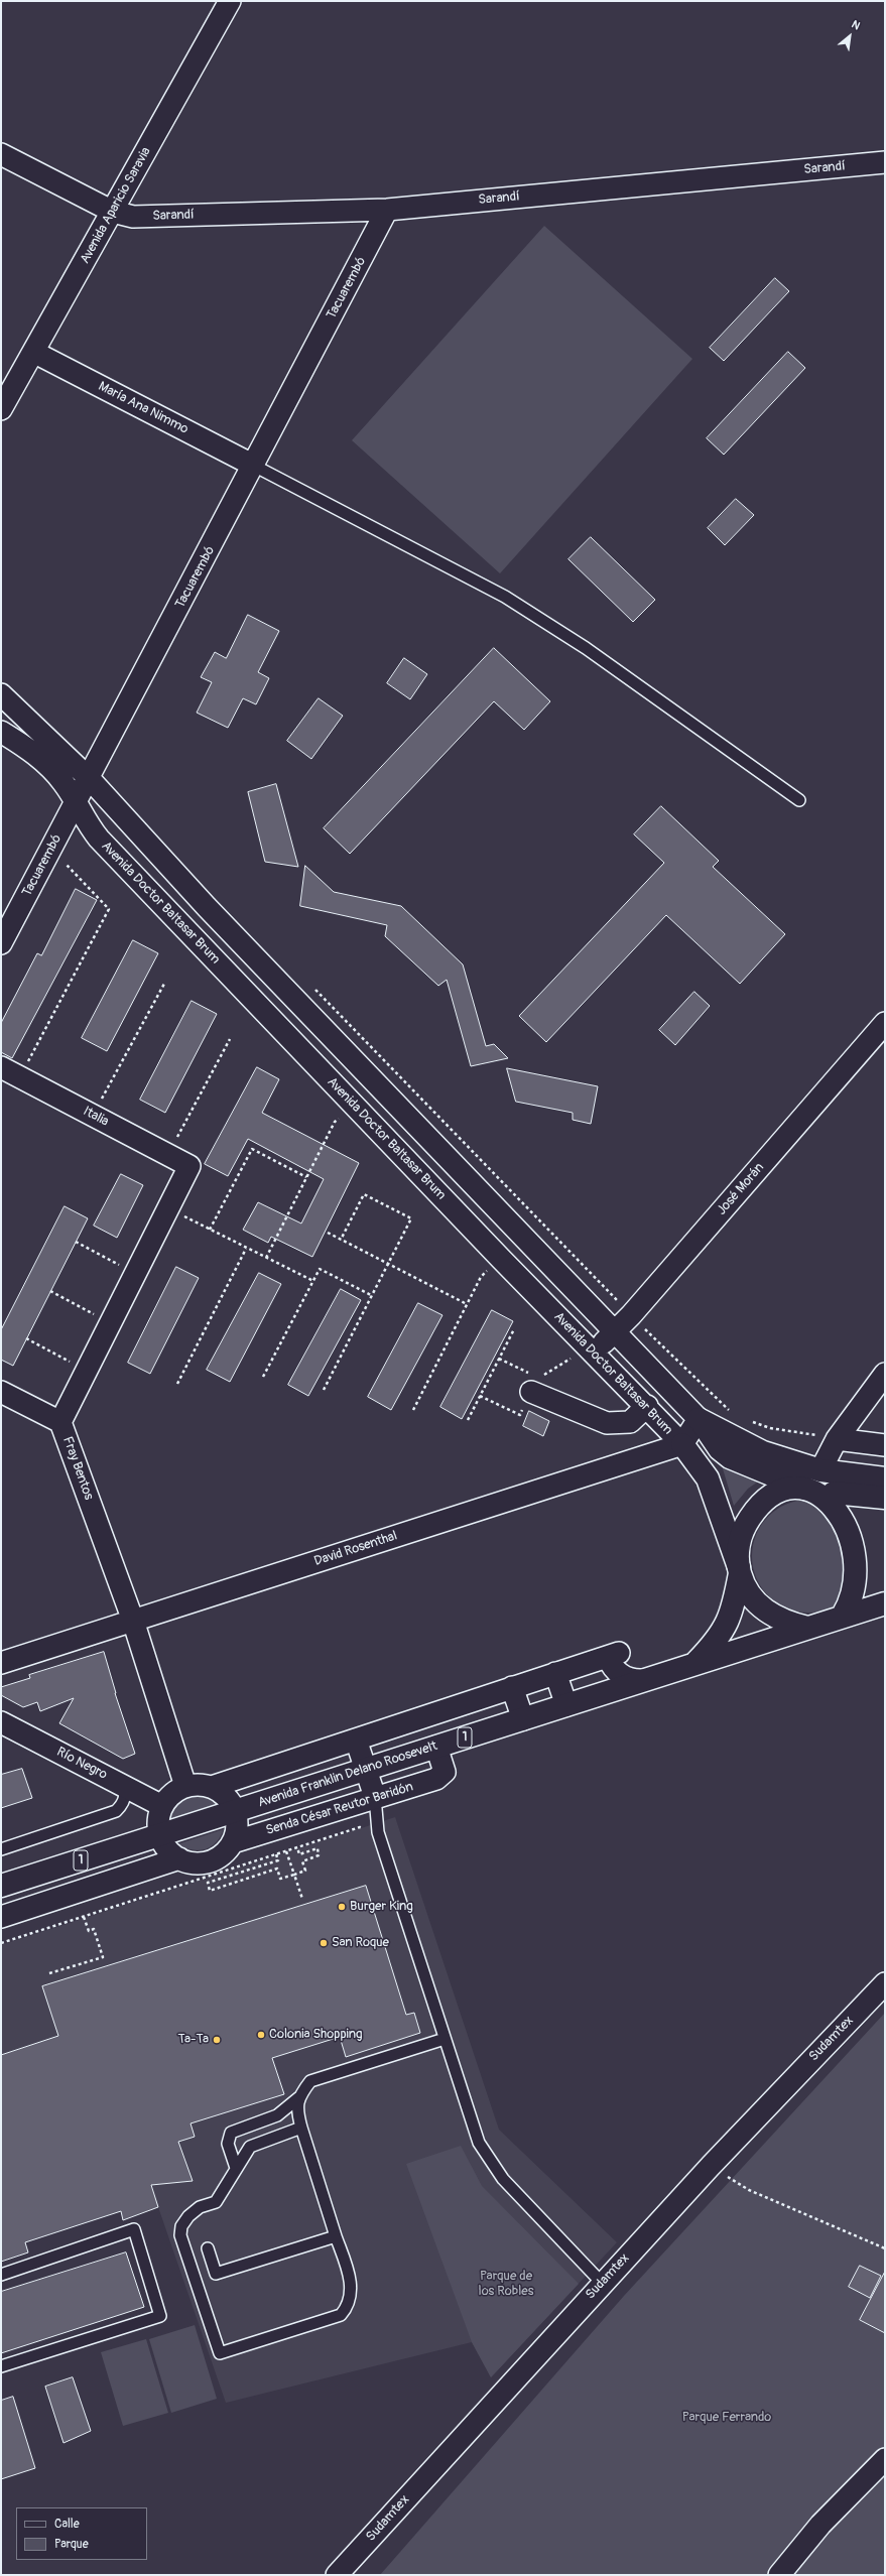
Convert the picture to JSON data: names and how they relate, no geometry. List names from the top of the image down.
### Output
{
  "streets": {
    "main road": ["Avenida Doctor Baltasar Brum", "1", "Avenida Franklin Delano Roosevelt"],
    "street": [
      "Sarandí",
      "Avenida Aparicio Saravia",
      "Tacuarembó",
      "María Ana Nimmo",
      "Italia",
      "José Morán",
      "Fray Bentos",
      "David Rosenthal",
      "Río Negro",
      "Senda César Reutor Baridón",
      "Sudamtex"
    ]
  },
  "crossings": [
    ["Sarandí", "Avenida Aparicio Saravia"],
    ["Sarandí", "Tacuarembó"],
    ["Avenida Aparicio Saravia", "María Ana Nimmo"],
    ["Tacuarembó", "María Ana Nimmo"],
    ["Tacuarembó", "Avenida Doctor Baltasar Brum"],
    ["Avenida Doctor Baltasar Brum", "José Morán"],
    ["Avenida Doctor Baltasar Brum", "David Rosenthal"],
    ["Avenida Doctor Baltasar Brum", "Avenida Franklin Delano Roosevelt"],
    ["Italia", "Fray Bentos"],
    ["Fray Bentos", "David Rosenthal"],
    ["Avenida Franklin Delano Roosevelt", "Senda César Reutor Baridón"]
  ],
  "parks": ["Parque de los Robles", "Parque Ferrando"],
  "places": [
    "Burger King",
    "San Roque",
    "Colonia Shopping",
    "Ta-Ta"
  ],
  "legend": ["Calle", "Parque"],
  "north": "top right"
}
